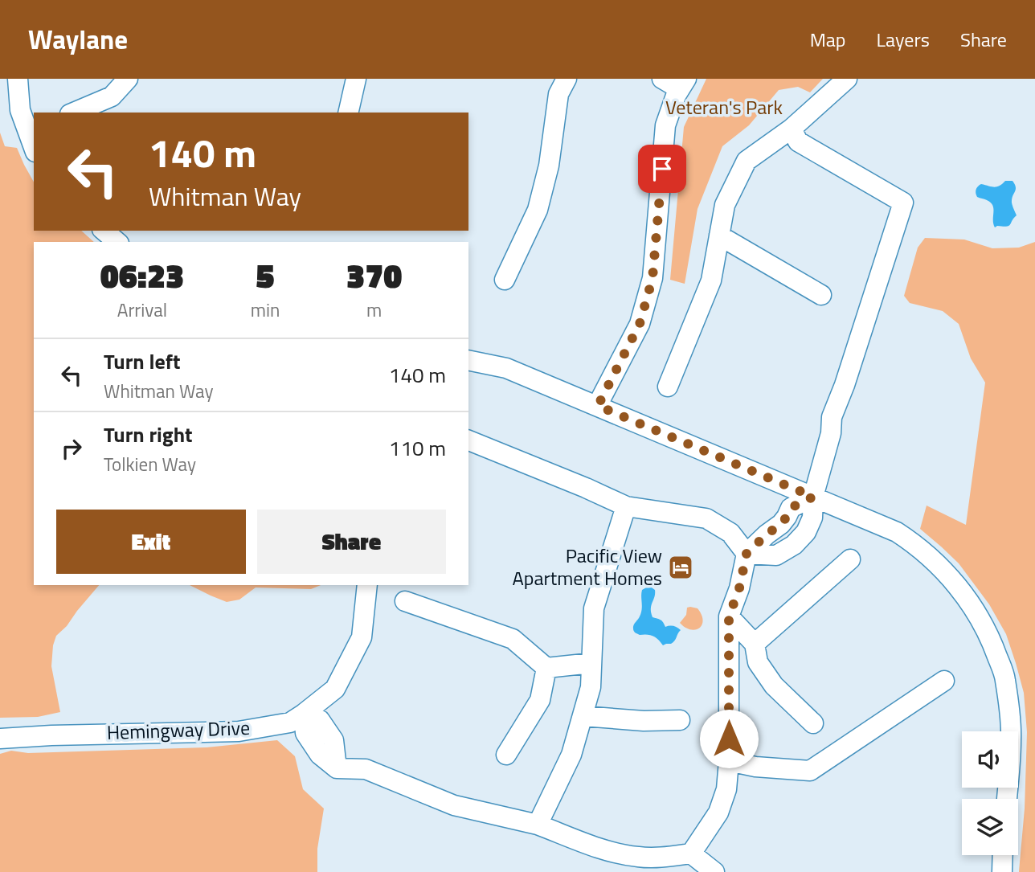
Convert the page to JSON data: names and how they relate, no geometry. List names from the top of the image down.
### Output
{
  "streets": {
    "street": ["Hemingway Drive"]
  },
  "parks": ["Veteran's Park"],
  "places": {
    "hotel": ["Pacific View Apartment Homes"]
  },
  "page": {
    "header": "Waylane",
    "nav": ["Map", "Layers", "Share"],
    "turn": ["140 m", "Whitman Way"],
    "eta": [
      "06:23",
      "Arrival",
      "5",
      "min",
      "370",
      "m"
    ],
    "list": [
      {
        "name": "Turn left",
        "note": "Whitman Way",
        "value": "140 m"
      },
      {
        "name": "Turn right",
        "note": "Tolkien Way",
        "value": "110 m"
      }
    ],
    "buttons": ["Exit", "Share"]
  }
}
